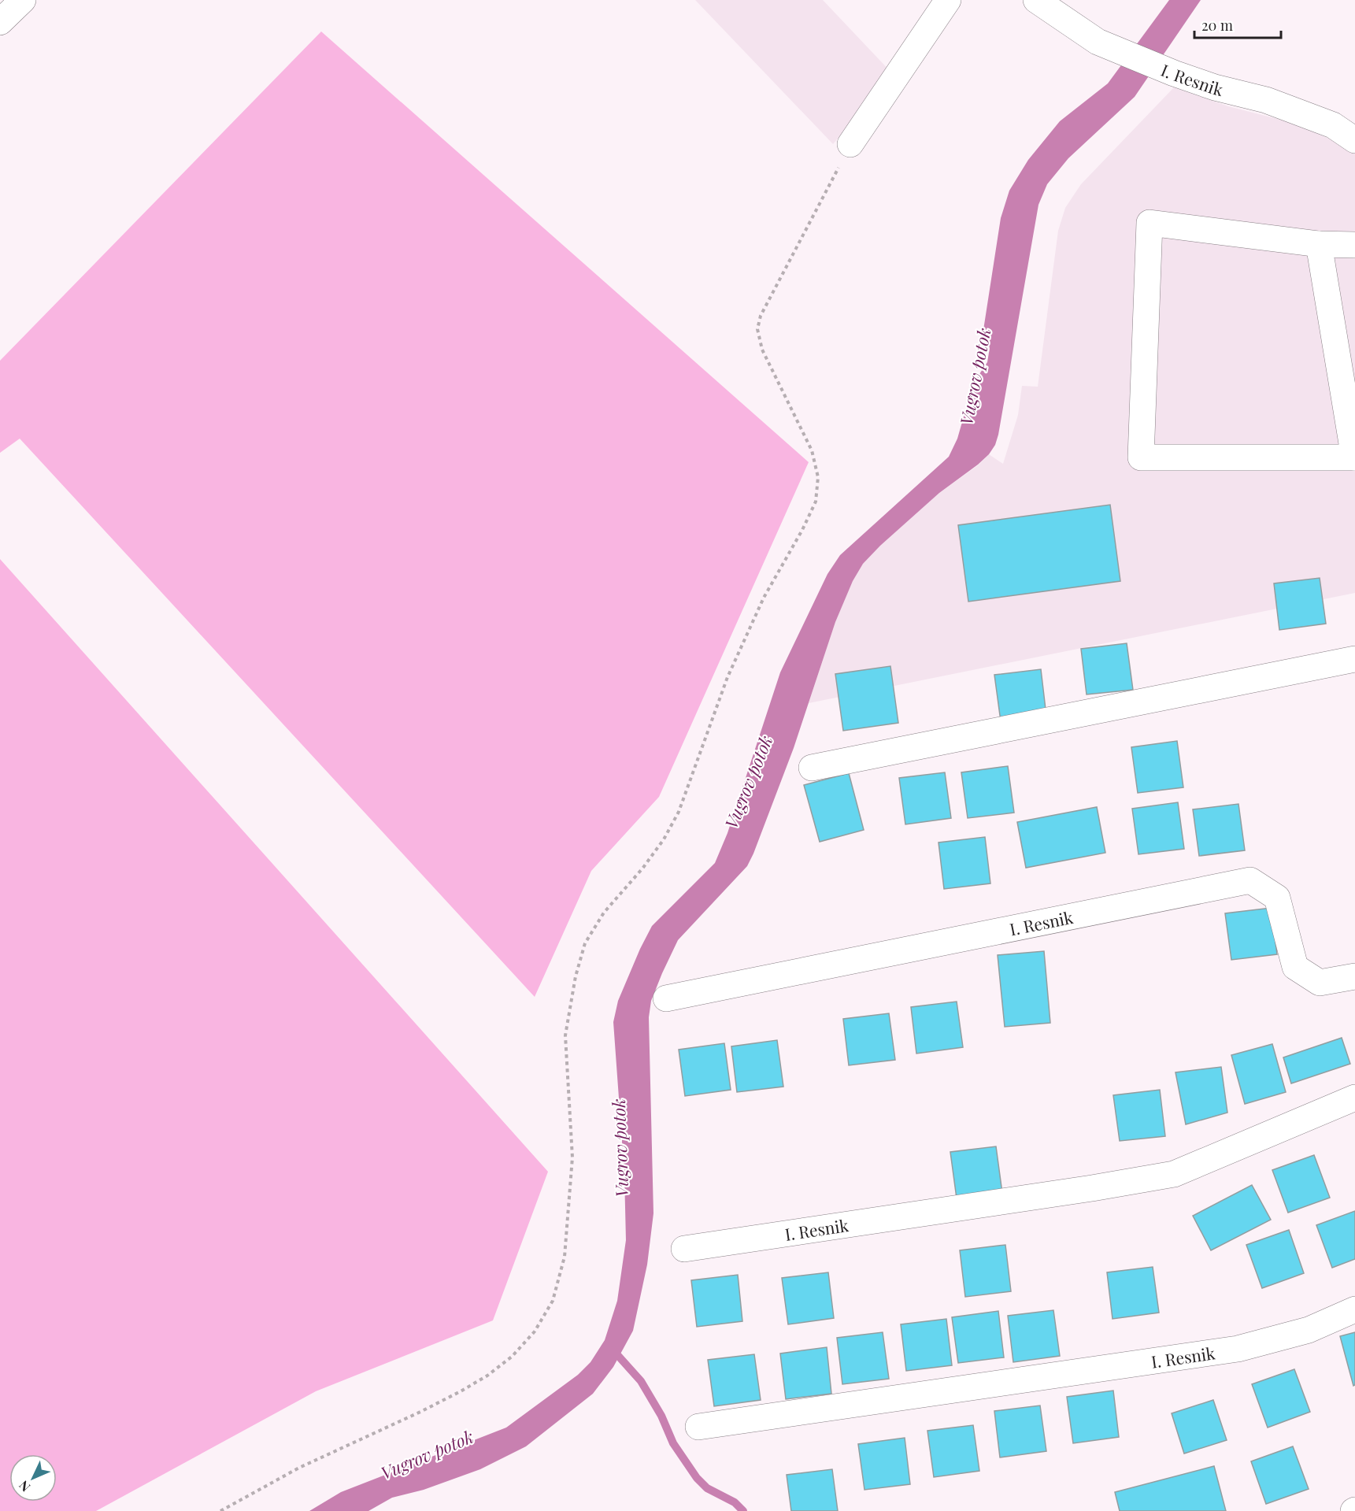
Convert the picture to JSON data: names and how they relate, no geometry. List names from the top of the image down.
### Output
{
  "streets": {
    "street": ["I. Resnik"]
  },
  "water": ["Vugrov potok"],
  "scale_bar": "20 m",
  "north": "bottom left"
}
